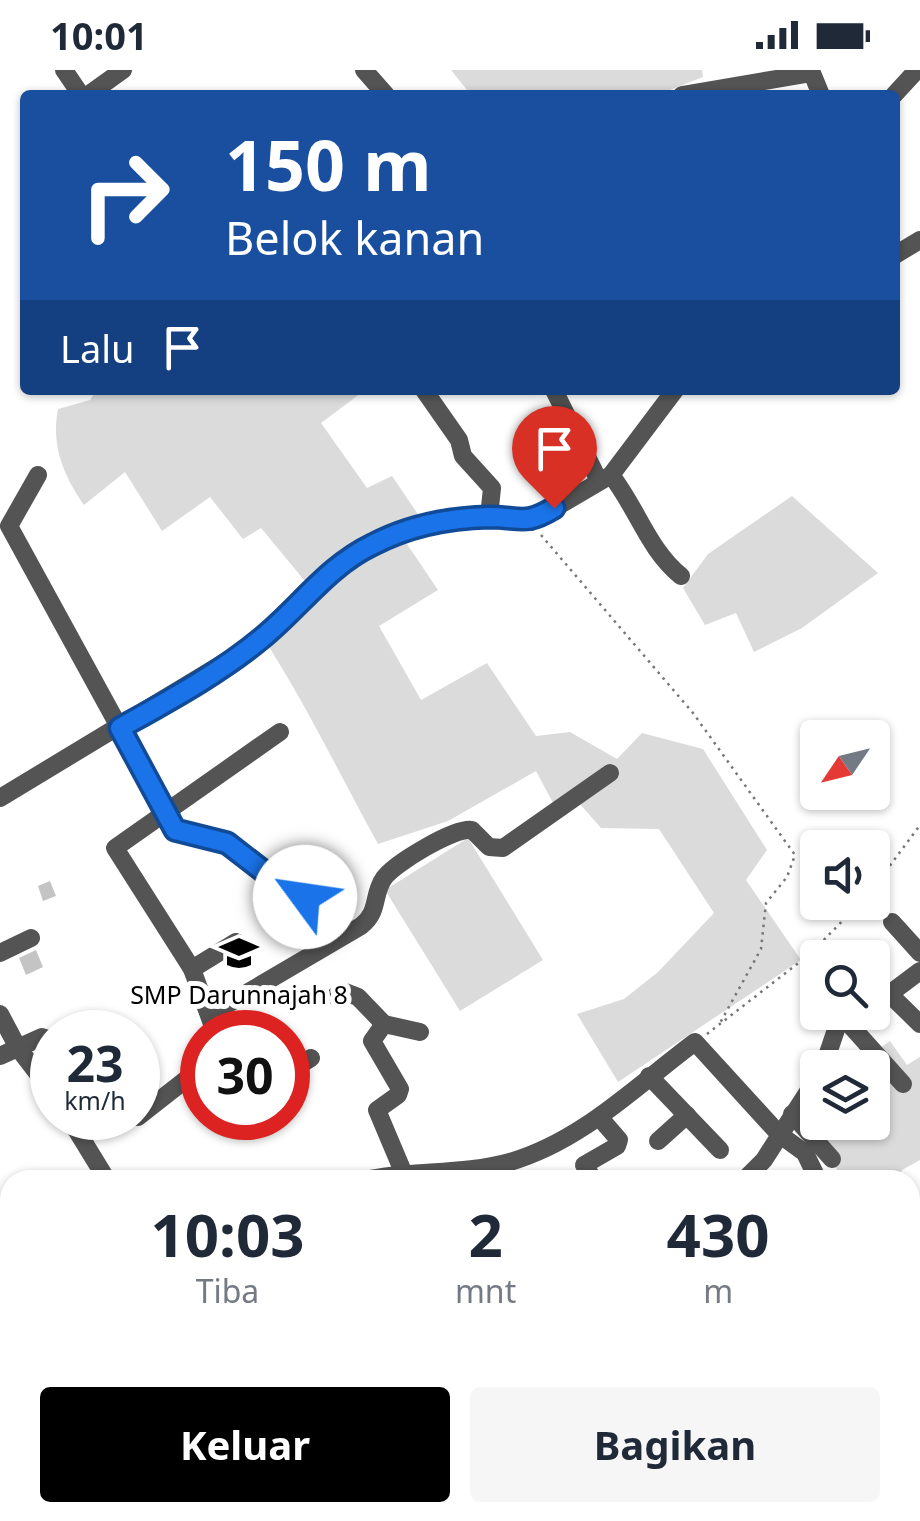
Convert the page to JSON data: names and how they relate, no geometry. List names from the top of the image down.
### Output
{
  "places": {
    "school or university": ["SMP Darunnajah 8"]
  },
  "north": "bottom left",
  "page": {
    "status": "10:01",
    "turn": ["150 m", "Belok kanan"],
    "then": "Lalu",
    "speed": "23 km/h",
    "limit": "30",
    "eta": [
      "10:03",
      "Tiba",
      "2",
      "mnt",
      "430",
      "m"
    ],
    "buttons": ["Keluar", "Bagikan"]
  }
}
